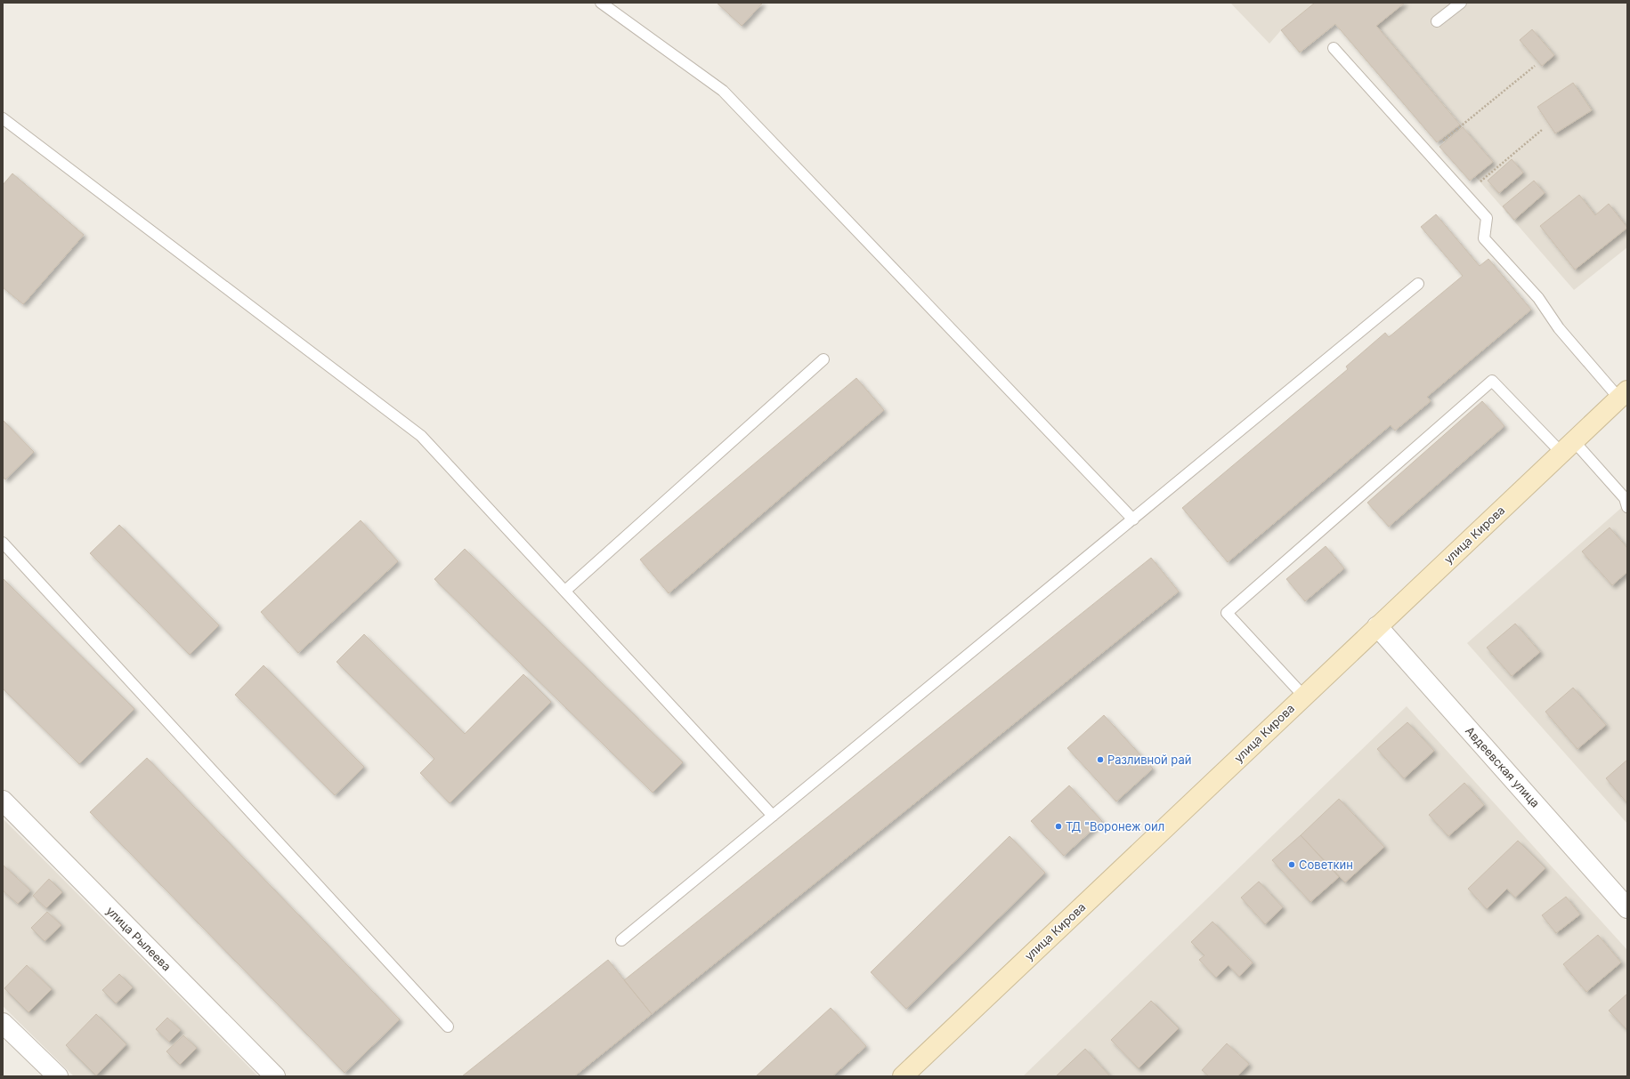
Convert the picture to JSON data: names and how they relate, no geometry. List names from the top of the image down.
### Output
{
  "streets": {
    "main road": ["улица Кирова"],
    "street": ["Авдеевская улица", "улица Рылеева"]
  },
  "crossings": [
    ["улица Кирова", "Авдеевская улица"]
  ],
  "places": ["Разливной рай", "ТД \"Воронеж оил", "Советкин"]
}
